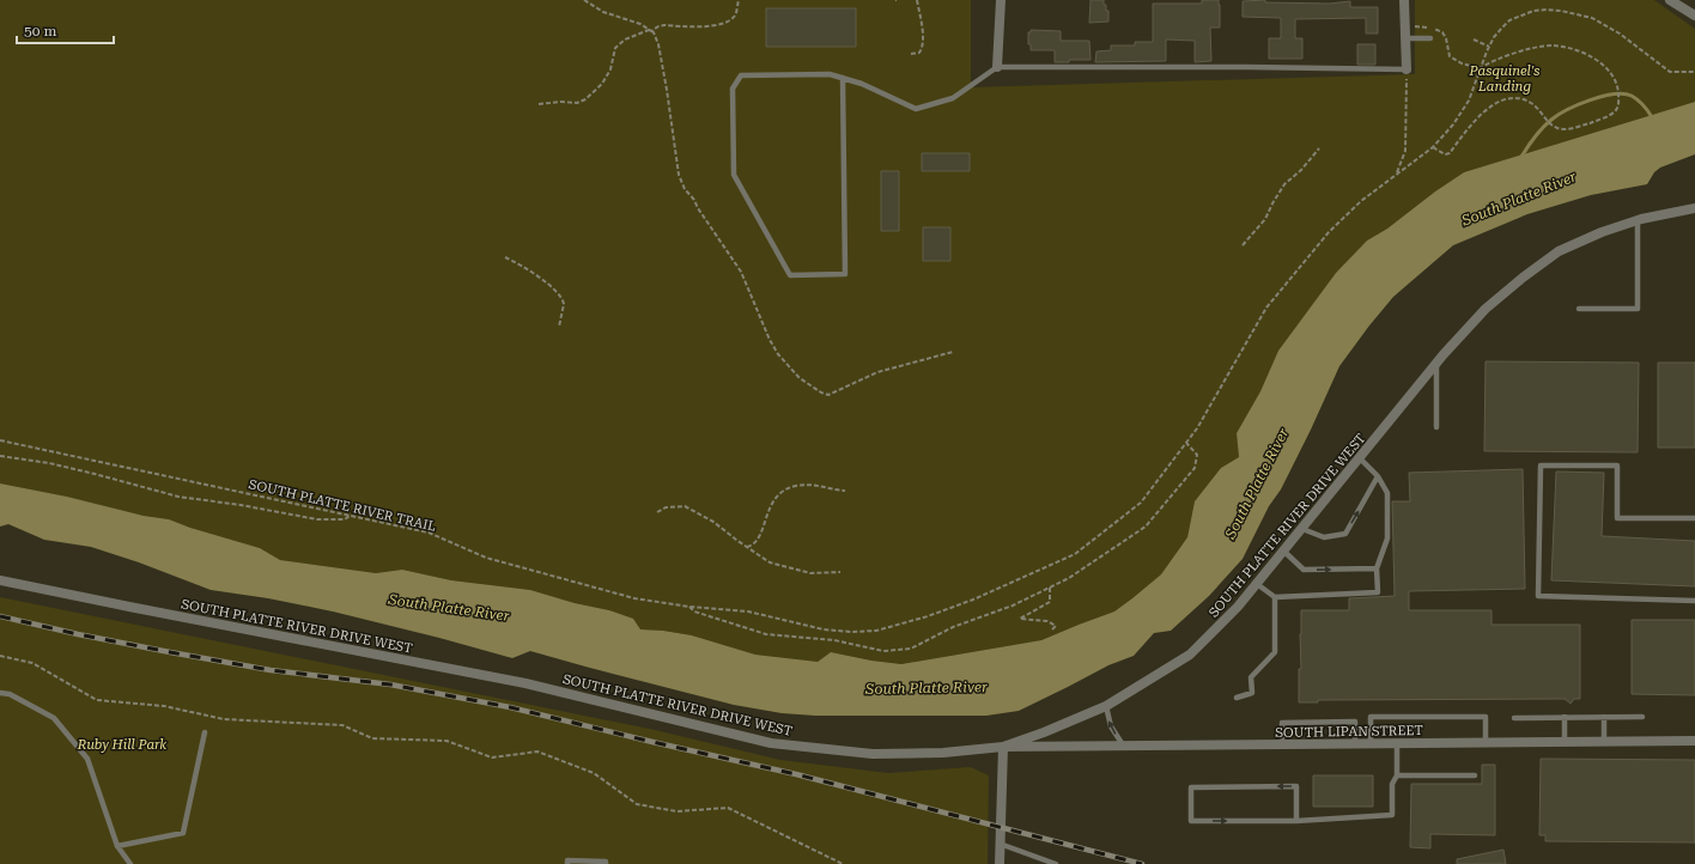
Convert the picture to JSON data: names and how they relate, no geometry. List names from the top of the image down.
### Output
{
  "streets": {
    "street": ["SOUTH PLATTE RIVER DRIVE WEST", "SOUTH LIPAN STREET"],
    "path": ["SOUTH PLATTE RIVER TRAIL"]
  },
  "crossings": [
    ["SOUTH PLATTE RIVER DRIVE WEST", "SOUTH LIPAN STREET"]
  ],
  "water": ["South Platte River"],
  "parks": ["Pasquinel's Landing", "Ruby Hill Park"],
  "scale_bar": "50 m"
}
